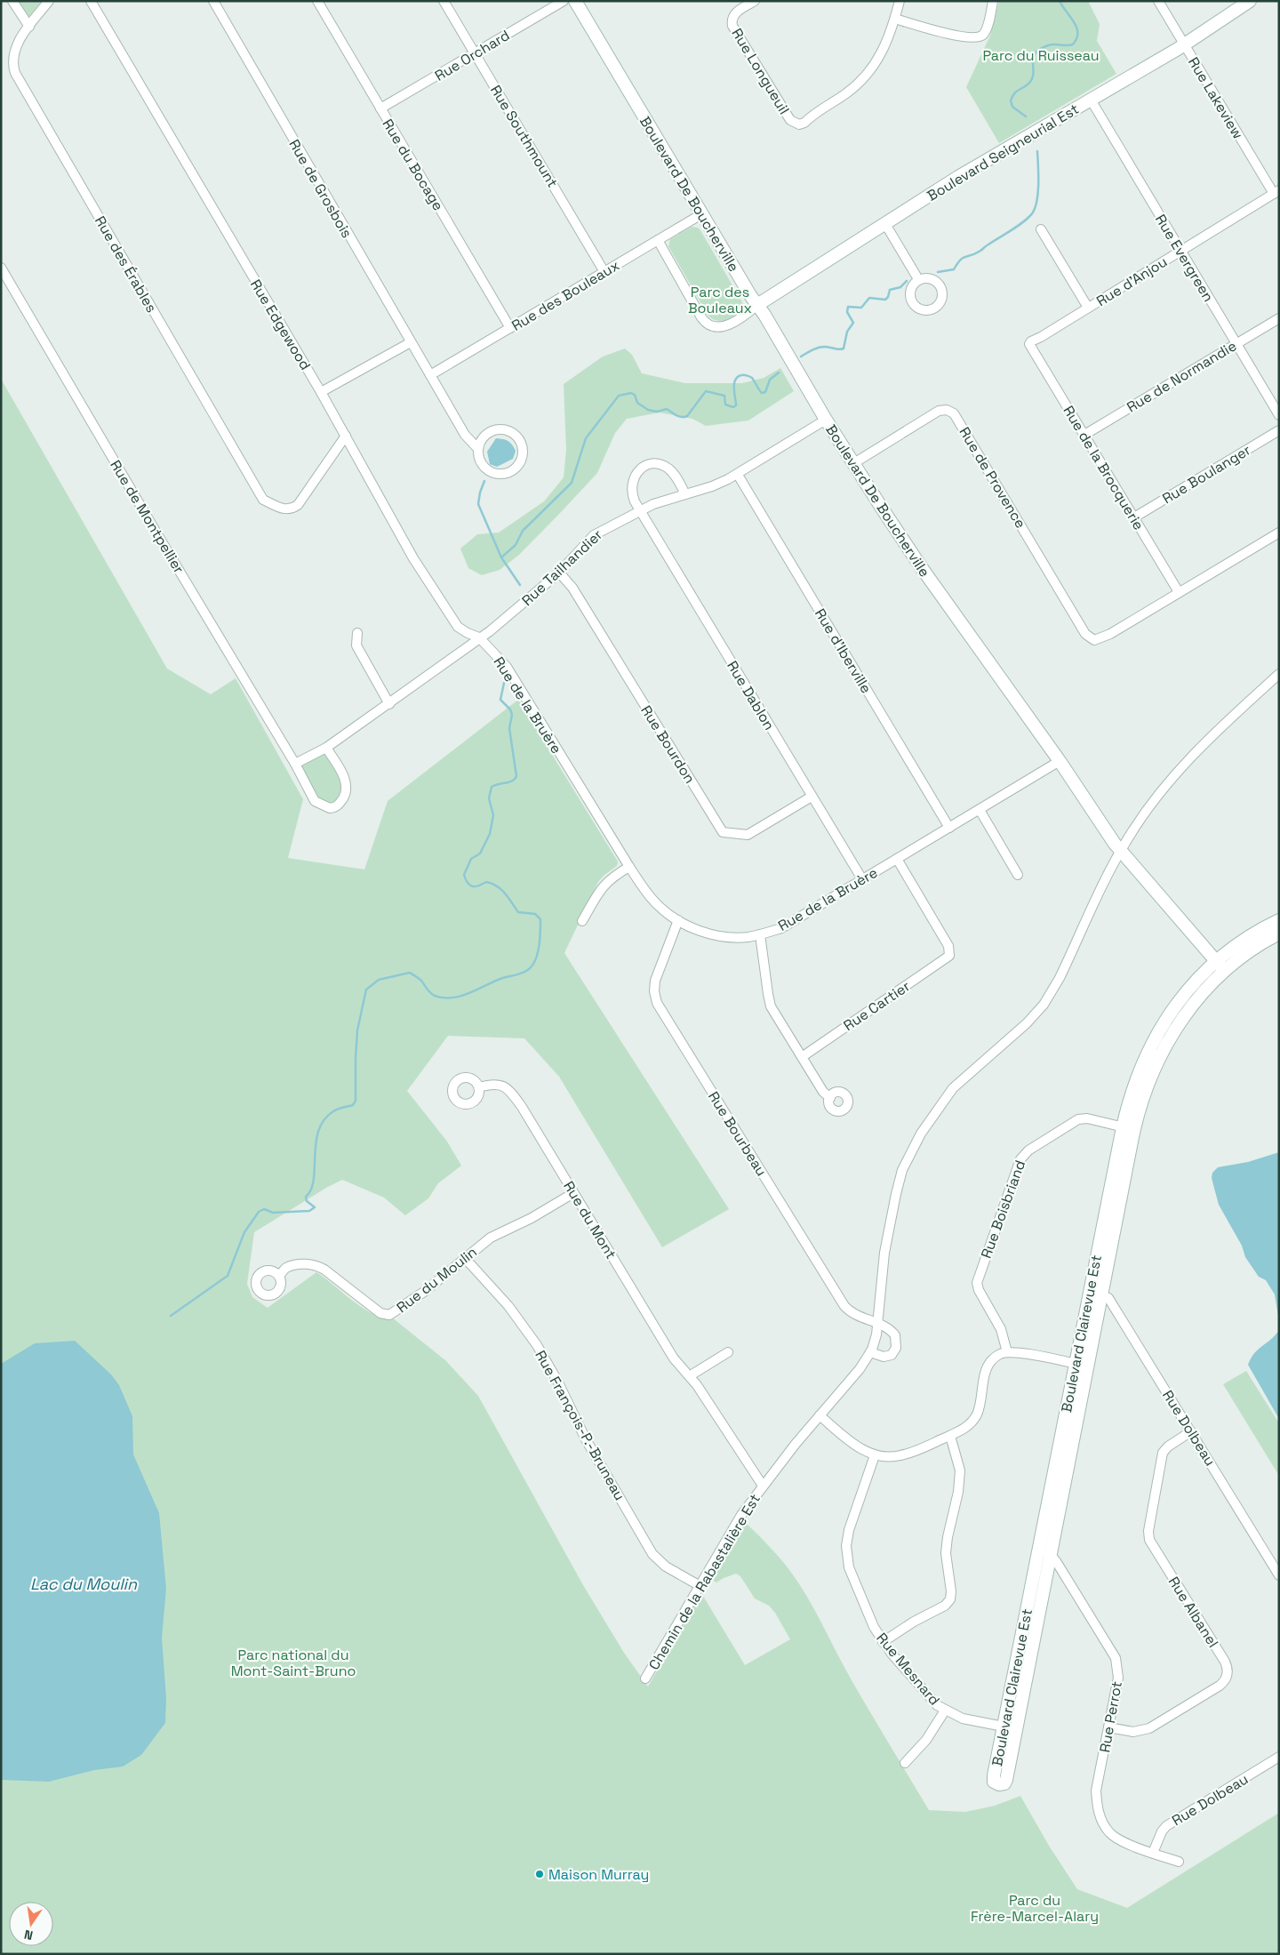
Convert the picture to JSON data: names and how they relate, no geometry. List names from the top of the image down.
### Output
{
  "streets": {
    "street": [
      "Rue Orchard",
      "Rue Longueuil",
      "Rue Lakeview",
      "Rue Southmount",
      "Boulevard Seigneurial Est",
      "Rue du Bocage",
      "Rue de Grosbois",
      "Boulevard De Boucherville",
      "Rue Evergreen",
      "Rue des Érables",
      "Rue d'Anjou",
      "Rue des Bouleaux",
      "Rue Edgewood",
      "Rue de Normandie",
      "Rue de la Brocquerie",
      "Rue Boulanger",
      "Rue de Provence",
      "Rue de Montpellier",
      "Rue Tailhandier",
      "Rue d'Iberville",
      "Rue Dablon",
      "Rue de la Bruère",
      "Rue Bourdon",
      "Rue Cartier",
      "Rue Bourbeau",
      "Rue Boisbriand",
      "Rue du Mont",
      "Rue du Moulin",
      "Boulevard Clairevue Est",
      "Rue François-P.-Bruneau",
      "Rue Dolbeau",
      "Chemin de la Rabastalière Est",
      "Rue Albanel",
      "Rue Mesnard",
      "Rue Perrot"
    ]
  },
  "crossings": [
    ["Rue Orchard", "Rue Southmount"],
    ["Rue Orchard", "Rue du Bocage"],
    ["Rue Lakeview", "Boulevard Seigneurial Est"],
    ["Rue Lakeview", "Rue d'Anjou"],
    ["Rue Southmount", "Rue des Bouleaux"],
    ["Boulevard Seigneurial Est", "Boulevard De Boucherville"],
    ["Boulevard Seigneurial Est", "Rue Evergreen"],
    ["Rue du Bocage", "Rue des Bouleaux"],
    ["Rue de Grosbois", "Rue des Bouleaux"],
    ["Boulevard De Boucherville", "Rue des Bouleaux"],
    ["Boulevard De Boucherville", "Rue de Provence"],
    ["Boulevard De Boucherville", "Rue Tailhandier"],
    ["Boulevard De Boucherville", "Rue de la Bruère"],
    ["Boulevard De Boucherville", "Boulevard Clairevue Est"],
    ["Boulevard De Boucherville", "Chemin de la Rabastalière Est"],
    ["Rue Evergreen", "Rue d'Anjou"],
    ["Rue Evergreen", "Rue de Normandie"],
    ["Rue des Érables", "Rue Edgewood"],
    ["Rue d'Anjou", "Rue de la Brocquerie"],
    ["Rue Edgewood", "Rue Tailhandier"],
    ["Rue Edgewood", "Rue de la Bruère"],
    ["Rue de Normandie", "Rue de la Brocquerie"],
    ["Rue de la Brocquerie", "Rue Boulanger"],
    ["Rue de la Brocquerie", "Rue de Provence"],
    ["Rue de Montpellier", "Rue Tailhandier"],
    ["Rue Tailhandier", "Rue d'Iberville"],
    ["Rue Tailhandier", "Rue Dablon"],
    ["Rue Tailhandier", "Rue de la Bruère"],
    ["Rue Tailhandier", "Rue Bourdon"],
    ["Rue d'Iberville", "Rue de la Bruère"],
    ["Rue Dablon", "Rue de la Bruère"],
    ["Rue Dablon", "Rue Bourdon"],
    ["Rue de la Bruère", "Rue Cartier"],
    ["Rue de la Bruère", "Rue Bourbeau"],
    ["Rue Bourbeau", "Chemin de la Rabastalière Est"],
    ["Rue Boisbriand", "Boulevard Clairevue Est"],
    ["Rue du Mont", "Rue du Moulin"],
    ["Rue du Mont", "Chemin de la Rabastalière Est"],
    ["Rue du Moulin", "Rue François-P.-Bruneau"],
    ["Boulevard Clairevue Est", "Rue Dolbeau"],
    ["Boulevard Clairevue Est", "Rue Mesnard"],
    ["Boulevard Clairevue Est", "Rue Perrot"],
    ["Rue François-P.-Bruneau", "Chemin de la Rabastalière Est"],
    ["Rue Dolbeau", "Rue Albanel"],
    ["Rue Dolbeau", "Rue Perrot"],
    ["Rue Albanel", "Rue Perrot"]
  ],
  "water": ["Lac du Moulin"],
  "parks": [
    "Parc du Ruisseau",
    "Parc des Bouleaux",
    "Parc national du Mont-Saint-Bruno",
    "Parc du Frère-Marcel-Alary"
  ],
  "places": ["Maison Murray"],
  "north": "bottom"
}
